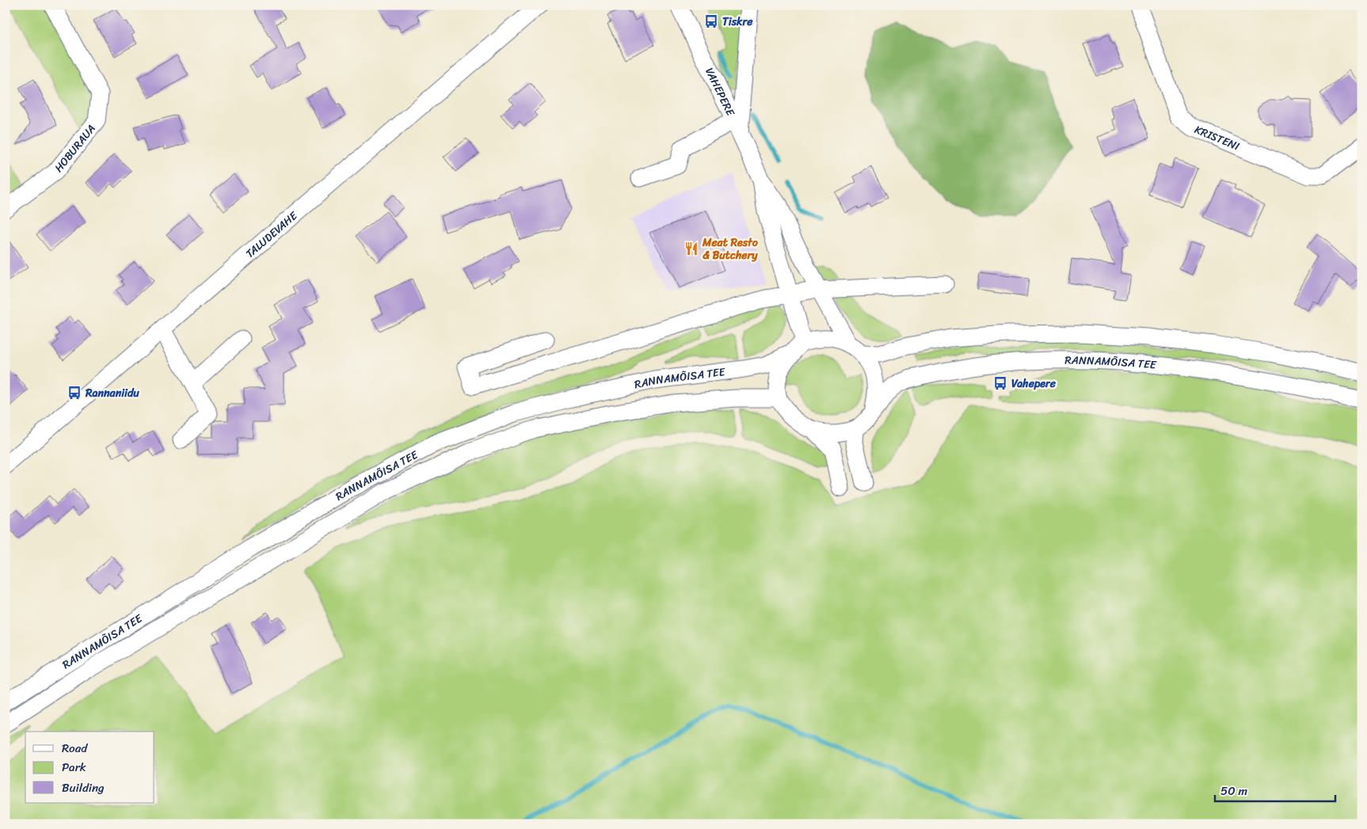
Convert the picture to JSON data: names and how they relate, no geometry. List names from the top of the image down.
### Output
{
  "streets": {
    "street": [
      "VAHEPERE",
      "KRISTENI",
      "HOBURAUA",
      "TALUDEVAHE",
      "RANNAMÕISA TEE"
    ]
  },
  "crossings": [
    ["VAHEPERE", "RANNAMÕISA TEE"]
  ],
  "places": {
    "bus stop": ["Tiskre", "Vahepere", "Rannaniidu"],
    "restaurant": ["Meat Resto & Butchery"]
  },
  "legend": ["Road", "Park", "Building"],
  "scale_bar": "50 m"
}
